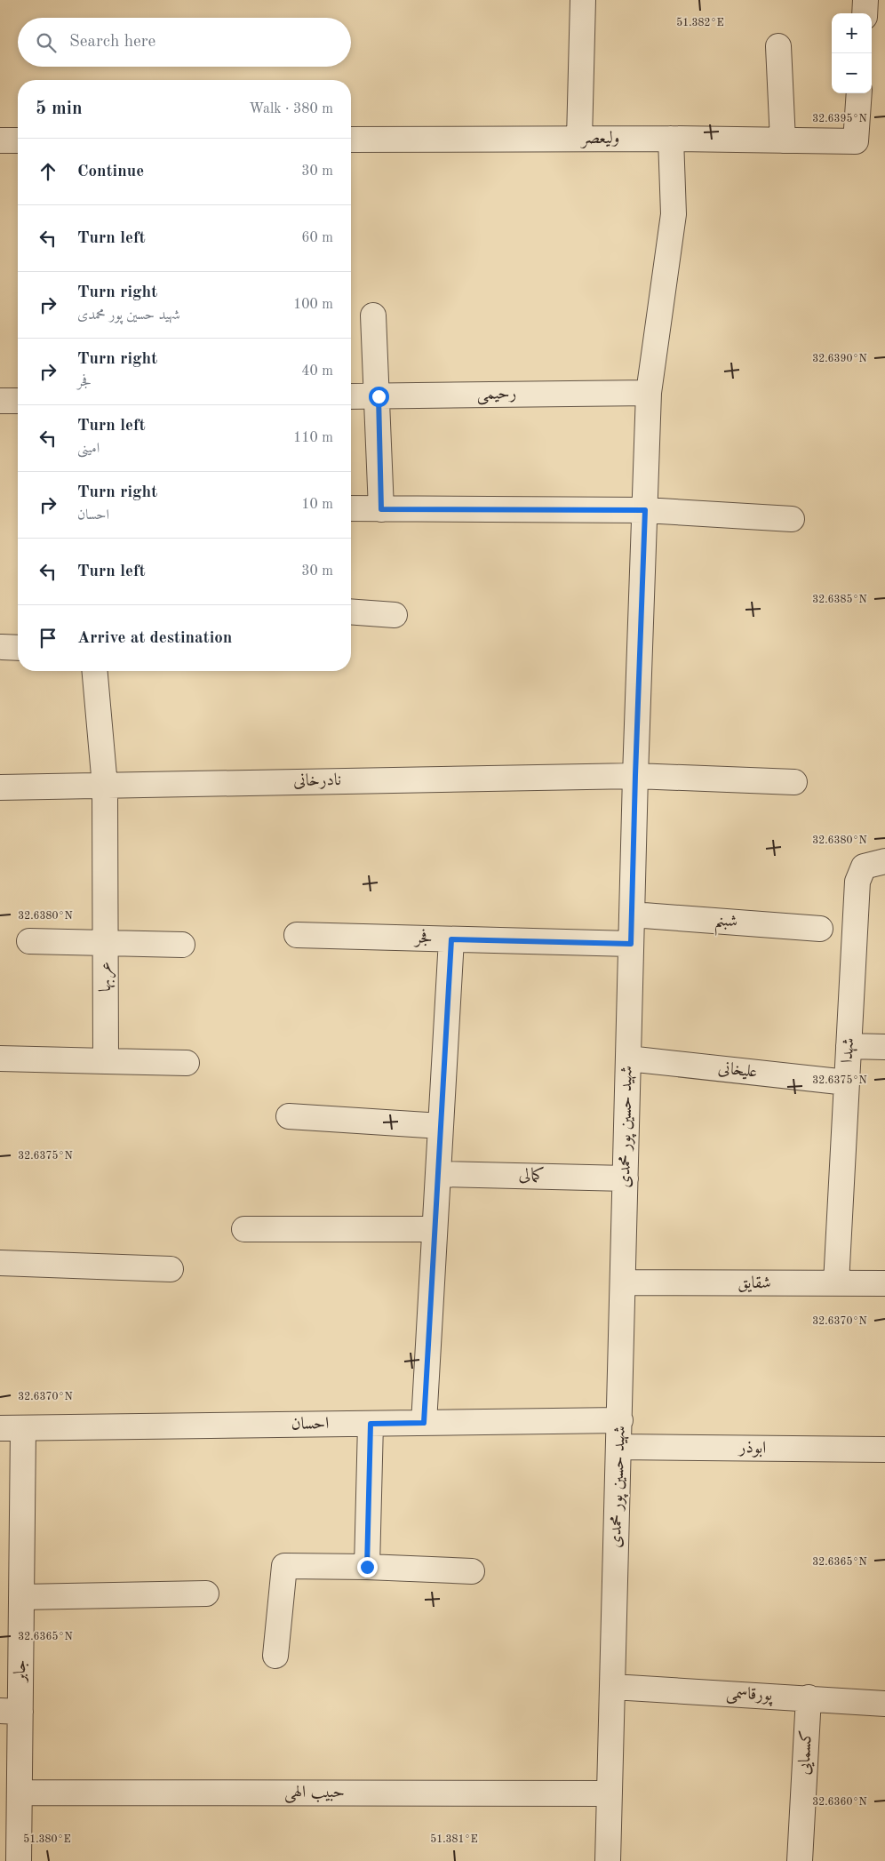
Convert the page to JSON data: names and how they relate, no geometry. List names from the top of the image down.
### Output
{
  "streets": {
    "street": [
      "ولیعصر",
      "رحیمی",
      "نادرخانی",
      "شبنم",
      "فجر",
      "عربها",
      "شهدا",
      "علیخانی",
      "شهید حسین پور محمدی",
      "کمالی",
      "شقایق",
      "احسان",
      "ابوذر",
      "جابر",
      "پورقاسمی",
      "کسمایی",
      "حبیب الهی"
    ]
  },
  "crossings": [
    ["ولیعصر", "شهید حسین پور محمدی"],
    ["رحیمی", "شهید حسین پور محمدی"],
    ["نادرخانی", "عربها"],
    ["نادرخانی", "شهید حسین پور محمدی"],
    ["شبنم", "شهید حسین پور محمدی"],
    ["فجر", "شهید حسین پور محمدی"],
    ["شهدا", "علیخانی"],
    ["شهدا", "شقایق"],
    ["علیخانی", "شهید حسین پور محمدی"],
    ["شهید حسین پور محمدی", "کمالی"],
    ["شهید حسین پور محمدی", "شقایق"],
    ["شهید حسین پور محمدی", "احسان"],
    ["شهید حسین پور محمدی", "ابوذر"],
    ["شهید حسین پور محمدی", "پورقاسمی"],
    ["شهید حسین پور محمدی", "حبیب الهی"],
    ["احسان", "جابر"],
    ["جابر", "حبیب الهی"],
    ["پورقاسمی", "کسمایی"]
  ],
  "page": {
    "map_buttons": ["+", "−"],
    "search": "Search here",
    "heading": ["5 min", "Walk · 380 m"],
    "list": [
      ["Continue", "30 m"],
      ["Turn left", "60 m"],
      ["Turn right", "شهید حسین پور محمدی", "100 m"],
      ["Turn right", "فجر", "40 m"],
      ["Turn left", "امینی", "110 m"],
      ["Turn right", "احسان", "10 m"],
      ["Turn left", "30 m"],
      "Arrive at destination"
    ]
  },
  "coordinates": [
    "51.382°E",
    "32.6395°N",
    "32.6390°N",
    "32.6385°N",
    "32.6380°N",
    "32.6375°N",
    "32.6370°N",
    "32.6365°N",
    "32.6360°N",
    "51.380°E",
    "51.381°E"
  ]
}
